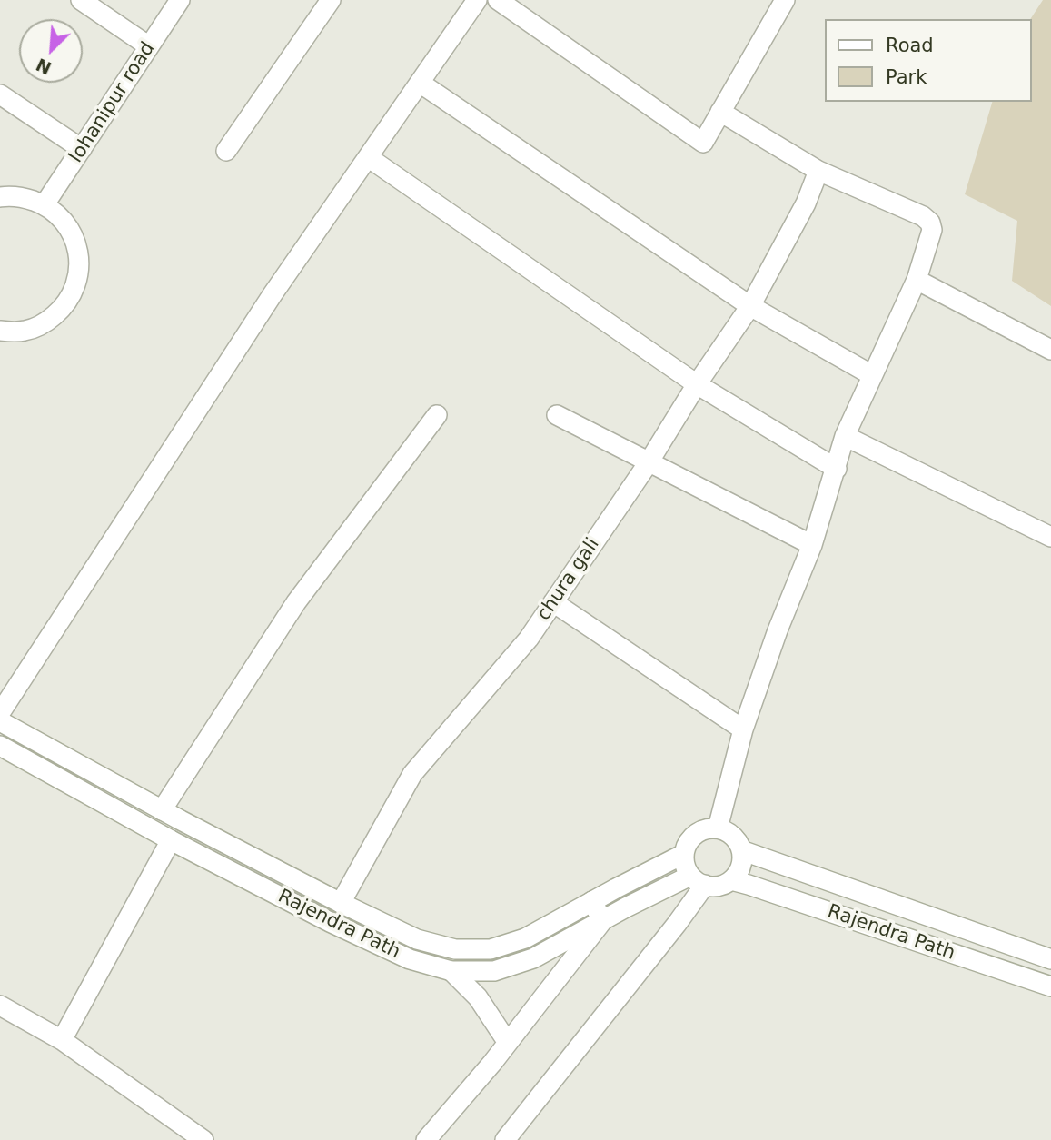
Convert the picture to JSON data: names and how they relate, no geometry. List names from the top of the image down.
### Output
{
  "streets": {
    "street": ["lohanipur road", "chura gali", "Rajendra Path"]
  },
  "crossings": [
    ["chura gali", "Rajendra Path"]
  ],
  "legend": ["Road", "Park"],
  "north": "bottom left"
}
